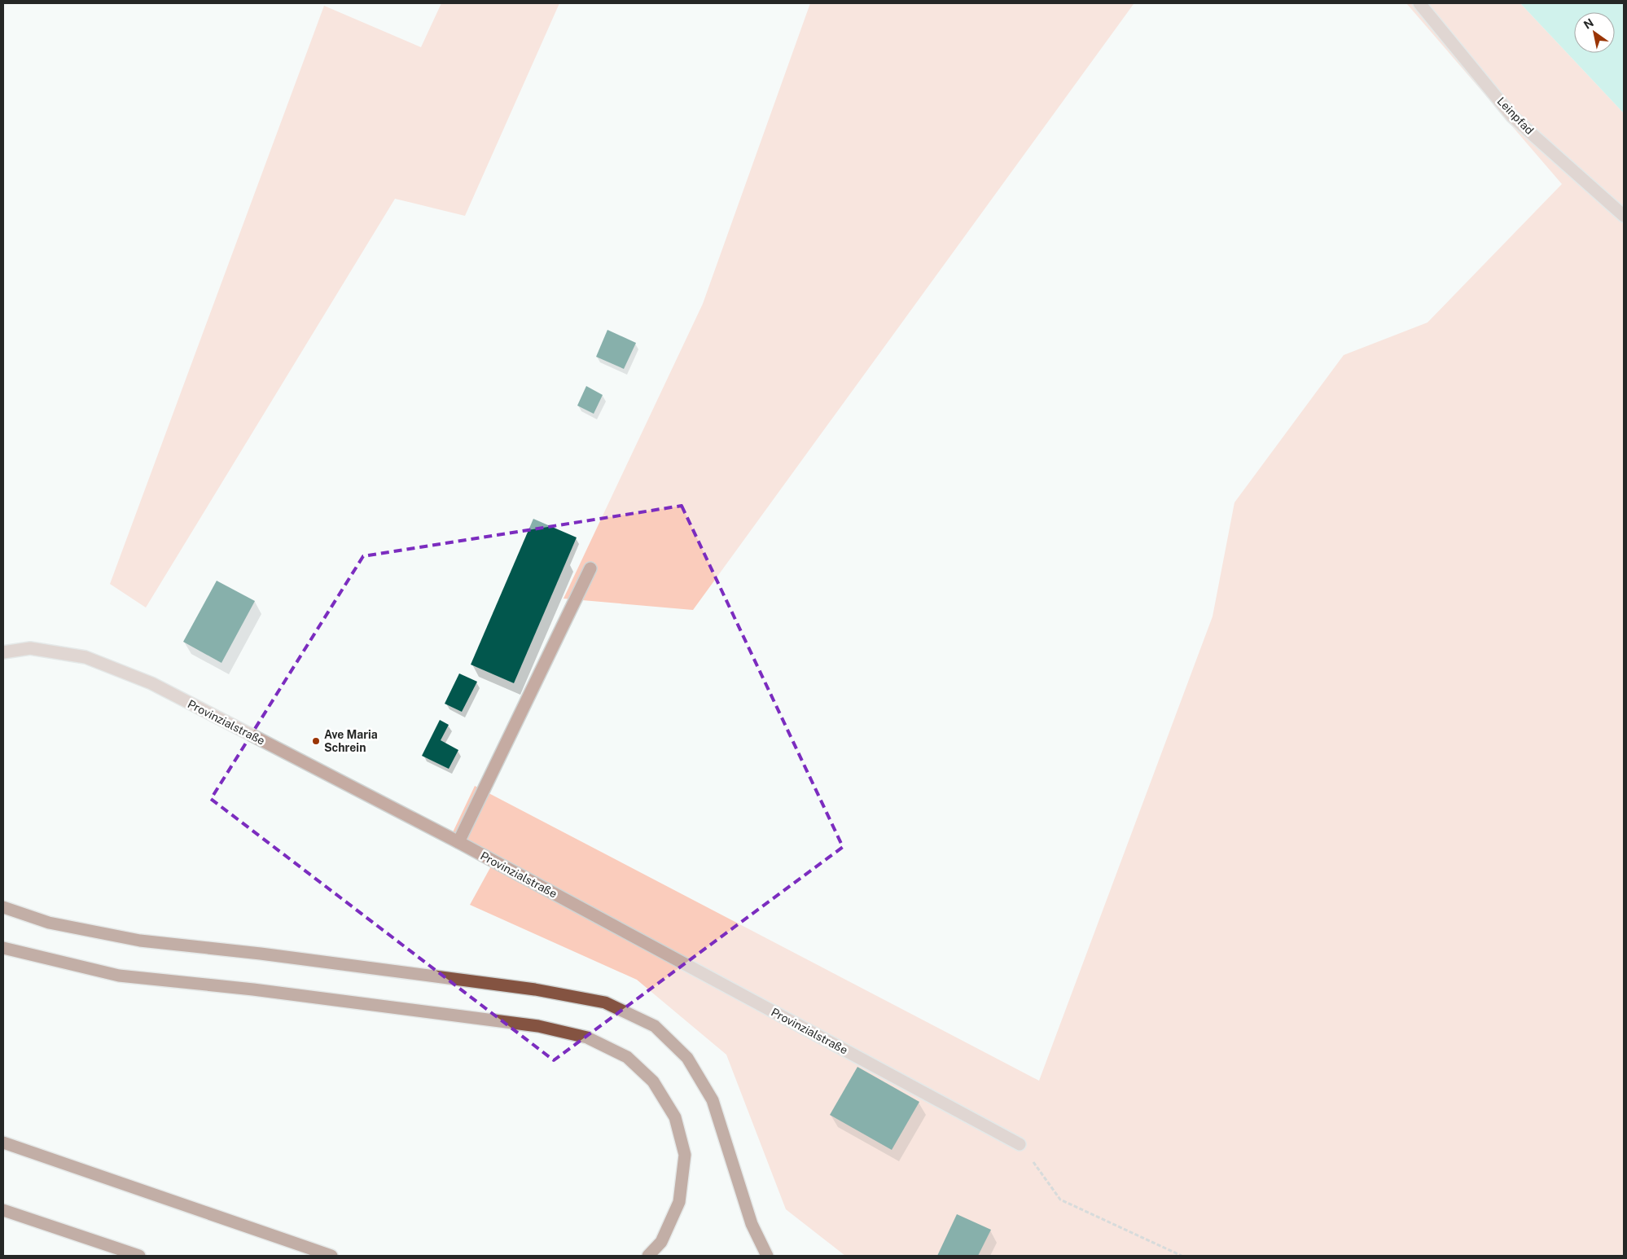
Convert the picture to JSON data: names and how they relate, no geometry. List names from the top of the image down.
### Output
{
  "streets": {
    "lane": ["Leinpfad", "Provinzialstraße"]
  },
  "places": ["Ave Maria Schrein"],
  "north": "top left"
}
